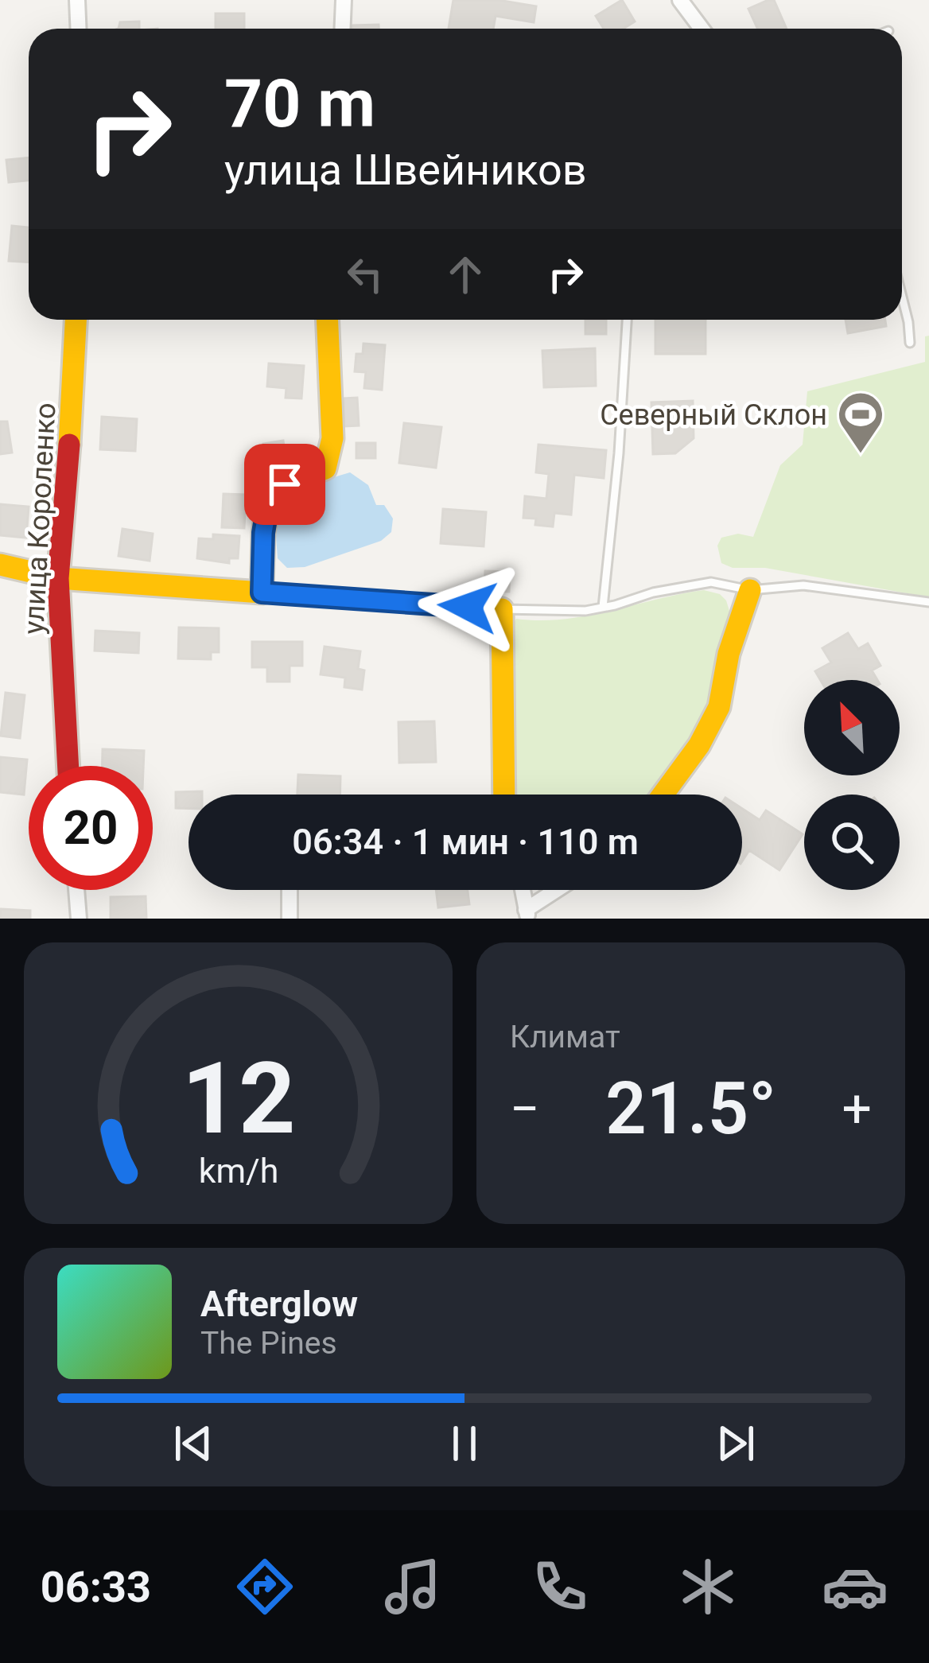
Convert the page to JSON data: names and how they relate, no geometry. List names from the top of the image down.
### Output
{
  "streets": {
    "street": ["улица Короленко"]
  },
  "places": {
    "sports": ["Северный Склон"]
  },
  "north": "top left",
  "page": {
    "turn": ["70 m", "улица Швейников"],
    "limit": "20",
    "trip": "06:34 · 1 мин · 110 m",
    "tile": "Климат",
    "heat": ["−", "21.5°", "+"],
    "song": ["Afterglow", "The Pines"],
    "tabs": "06:33",
    "gauge": ["12", "km/h"]
  }
}
